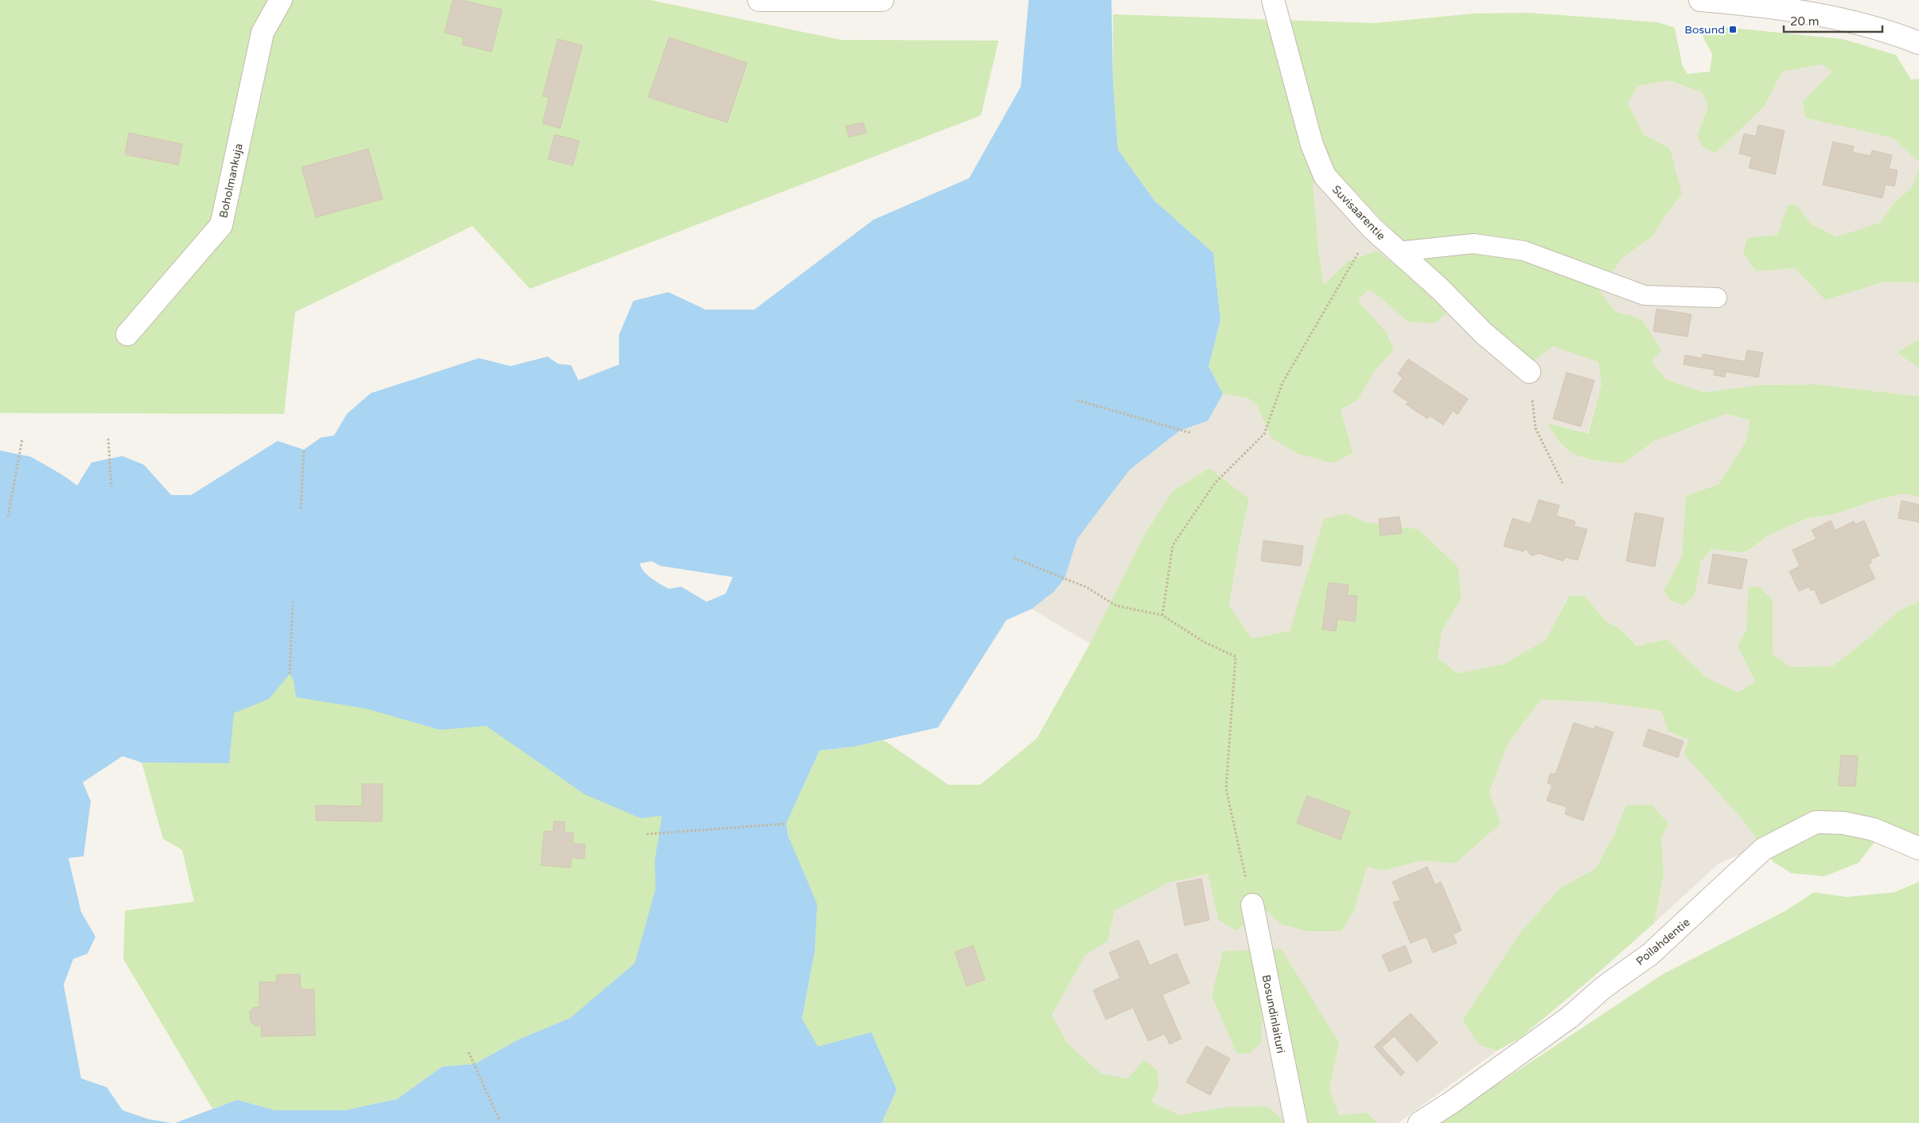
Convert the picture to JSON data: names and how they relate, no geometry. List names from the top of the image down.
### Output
{
  "streets": {
    "street": [
      "Boholmankuja",
      "Suvisaarentie",
      "Poilahdentie",
      "Bosundinlaituri"
    ]
  },
  "places": {
    "transit": ["Bosund"]
  },
  "scale_bar": "20 m"
}
